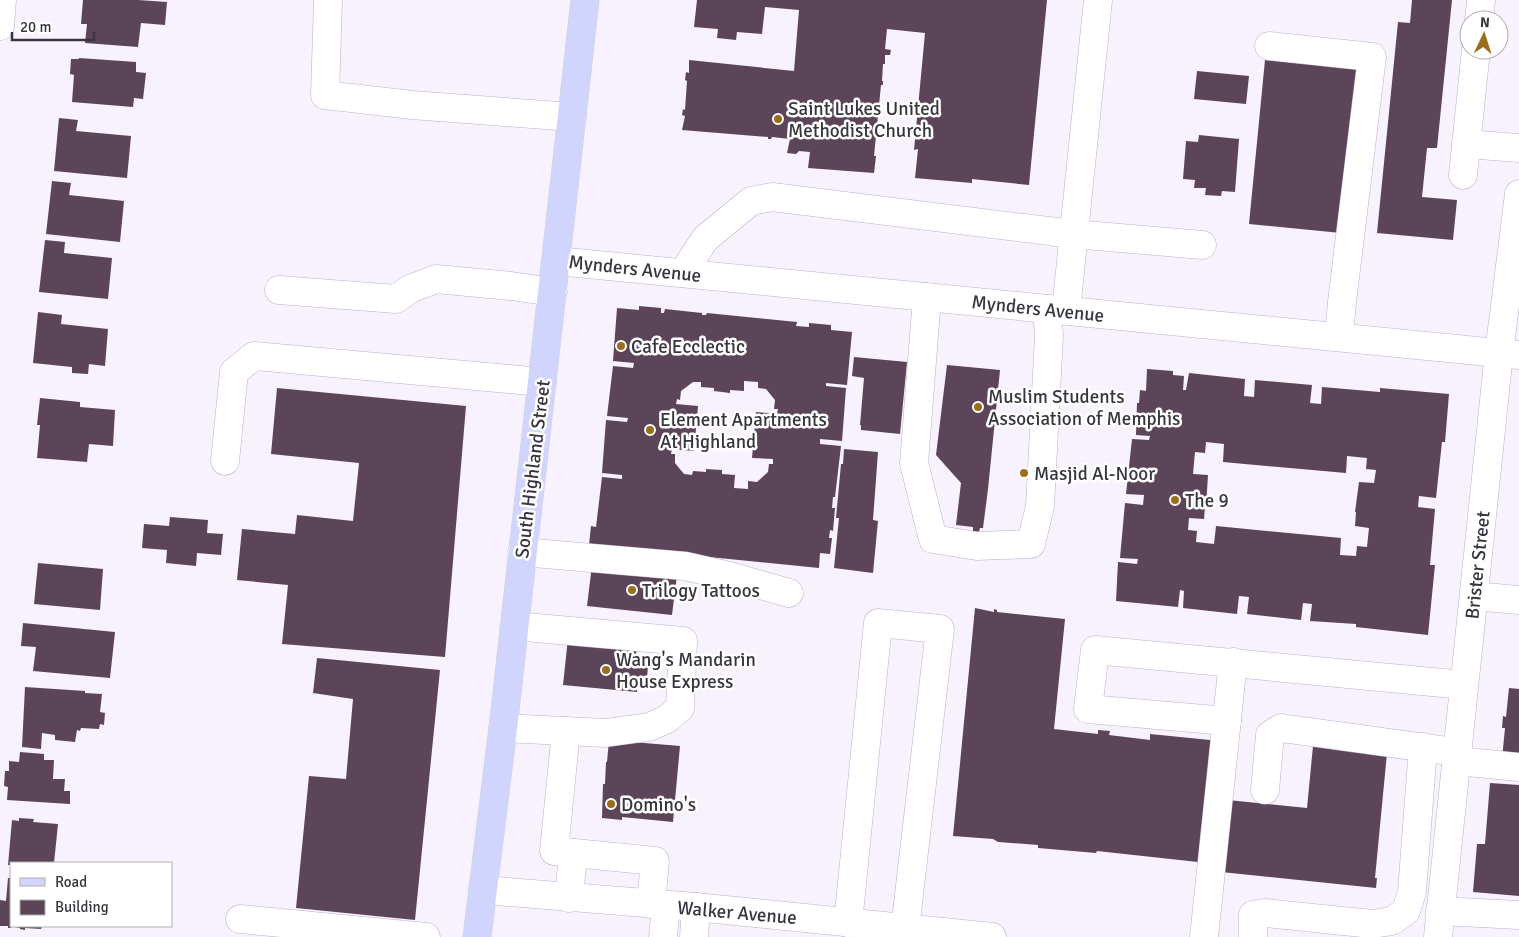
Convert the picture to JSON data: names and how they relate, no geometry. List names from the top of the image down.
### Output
{
  "streets": {
    "main road": ["South Highland Street"],
    "street": ["Mynders Avenue", "Brister Street", "Walker Avenue"]
  },
  "crossings": [
    ["Mynders Avenue", "South Highland Street"],
    ["Mynders Avenue", "Brister Street"],
    ["South Highland Street", "Walker Avenue"]
  ],
  "places": [
    "Saint Lukes United Methodist Church",
    "Cafe Ecclectic",
    "Muslim Students Association of Memphis",
    "Element Apartments At Highland",
    "Masjid Al-Noor",
    "The 9",
    "Trilogy Tattoos",
    "Wang's Mandarin House Express",
    "Domino's"
  ],
  "legend": ["Road", "Building"],
  "scale_bar": "20 m",
  "north": "top"
}
